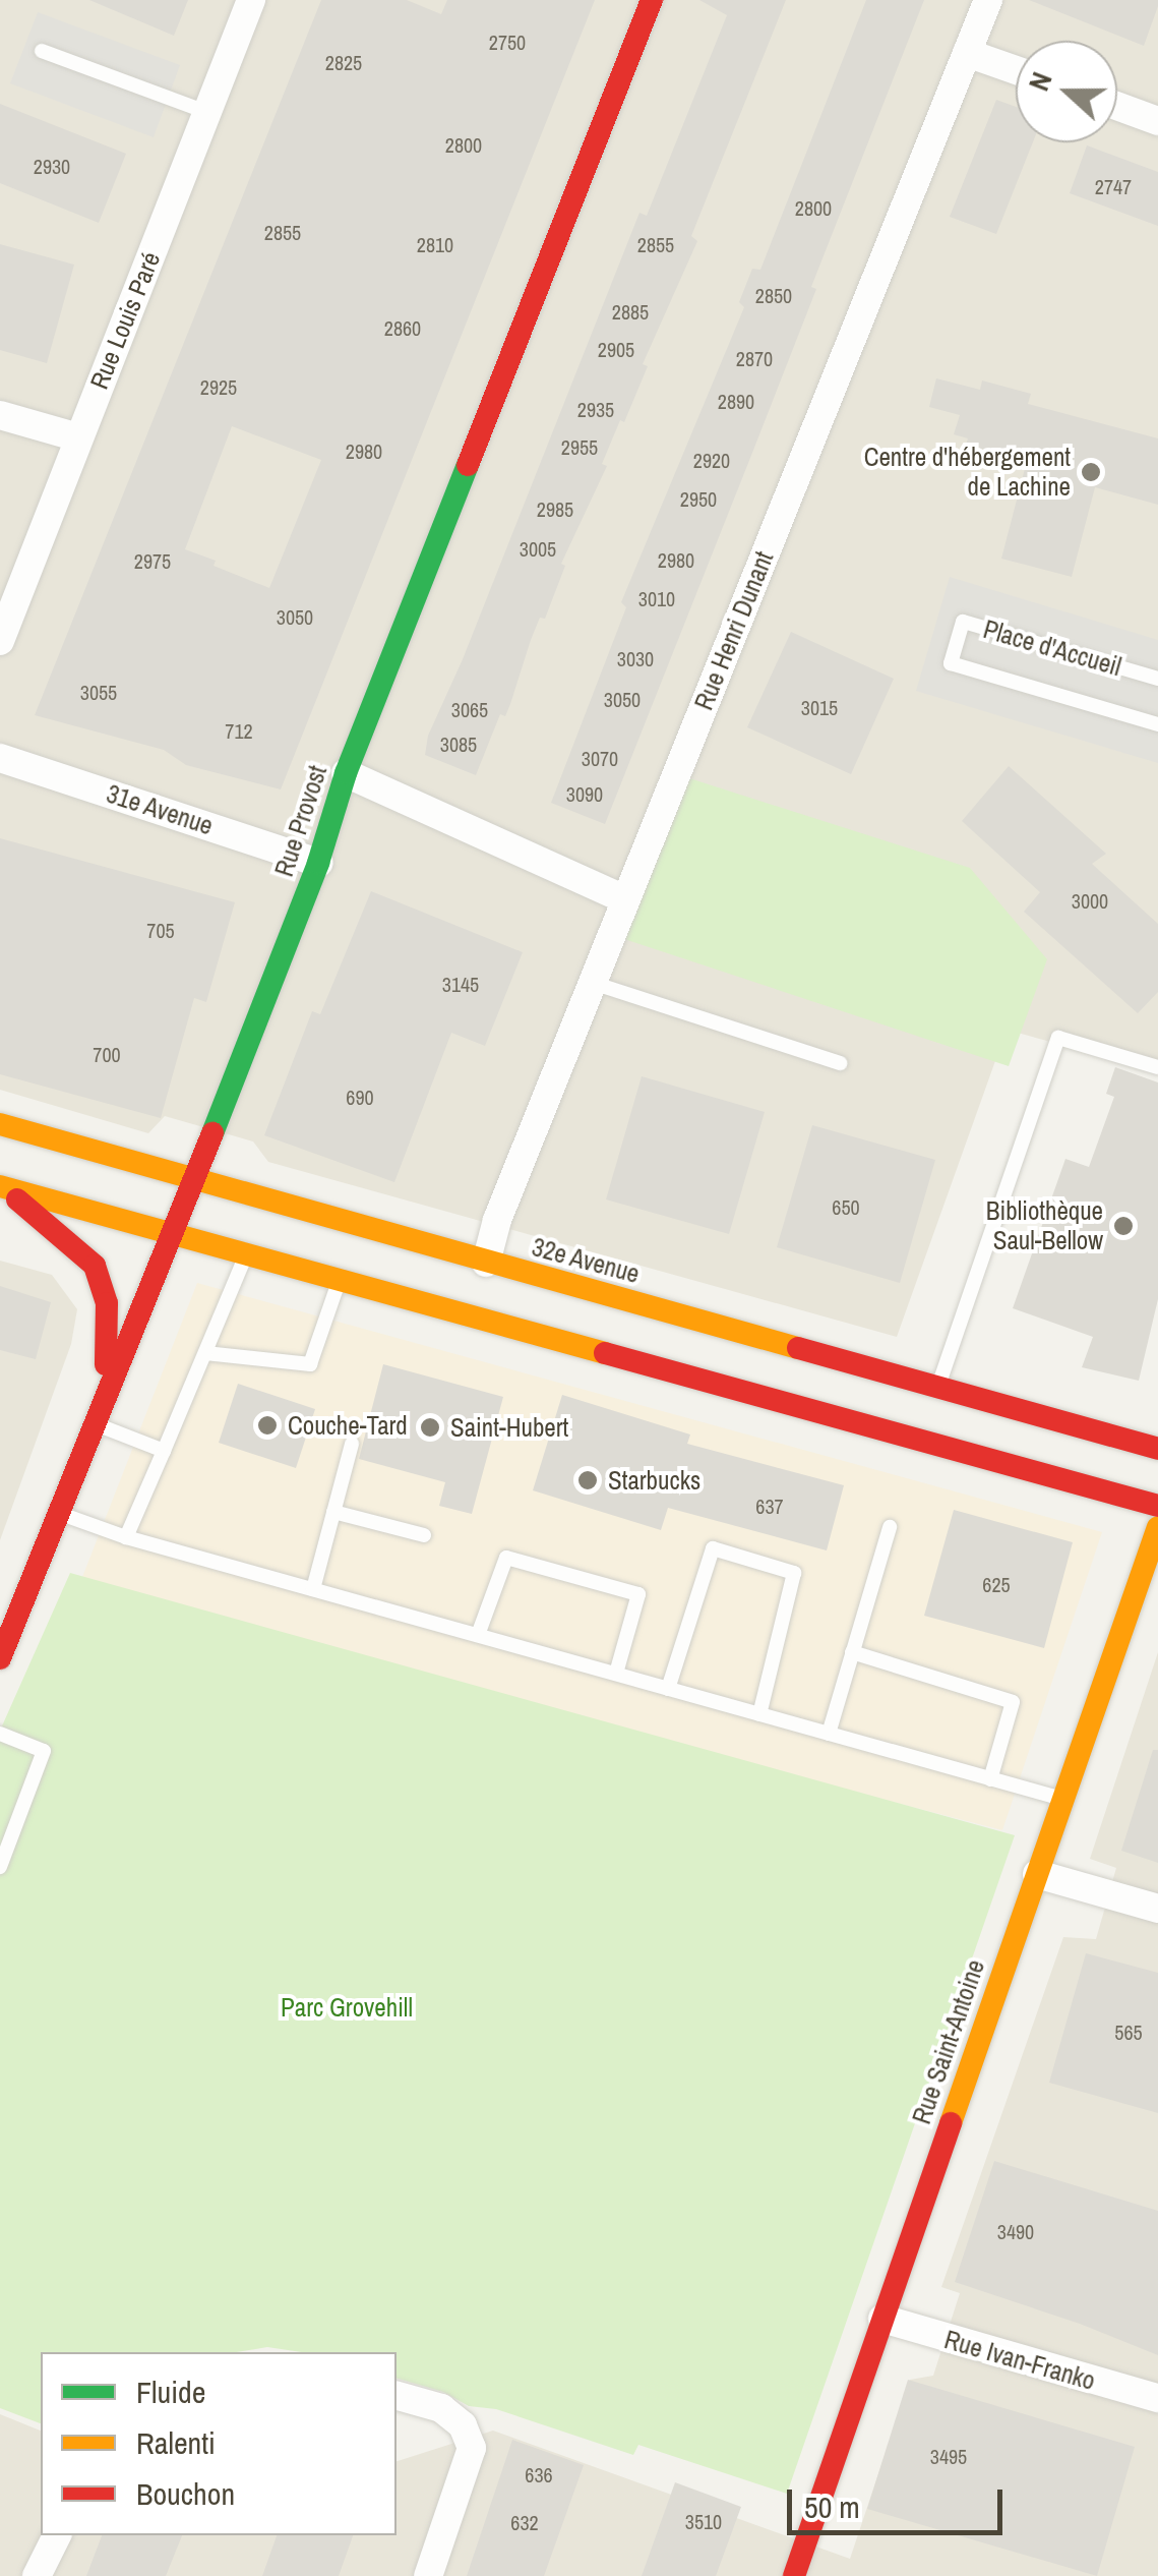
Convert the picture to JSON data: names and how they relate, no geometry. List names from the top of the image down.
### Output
{
  "streets": {
    "street": [
      "Rue Louis Paré",
      "Rue Henri Dunant",
      "31e Avenue",
      "Rue Provost",
      "32e Avenue",
      "Rue Saint-Antoine",
      "Rue Ivan-Franko"
    ],
    "lane": ["Place d'Accueil"]
  },
  "crossings": [
    ["Rue Henri Dunant", "32e Avenue"],
    ["31e Avenue", "Rue Provost"],
    ["Rue Provost", "32e Avenue"],
    ["Rue Saint-Antoine", "Rue Ivan-Franko"]
  ],
  "parks": ["Parc Grovehill"],
  "places": [
    "Centre d'hébergement de Lachine",
    "Bibliothèque Saul-Bellow",
    "Couche-Tard",
    "Saint-Hubert",
    "Starbucks"
  ],
  "house_numbers": [
    "2750",
    "2825",
    "2800",
    "2930",
    "2747",
    "2800",
    "2855",
    "2810",
    "2855",
    "2850",
    "2885",
    "2860",
    "2905",
    "2870",
    "2925",
    "2890",
    "2935",
    "2955",
    "2980",
    "2920",
    "2950",
    "2985",
    "3005",
    "2980",
    "2975",
    "3010",
    "3050",
    "3030",
    "3055",
    "3050",
    "3015",
    "3065",
    "712",
    "3085",
    "3070",
    "3090",
    "3000",
    "705",
    "3145",
    "700",
    "690",
    "650",
    "637",
    "625",
    "565",
    "3490",
    "3495",
    "636",
    "3510",
    "632"
  ],
  "legend": ["Fluide", "Ralenti", "Bouchon"],
  "scale_bar": "50 m",
  "north": "left"
}
